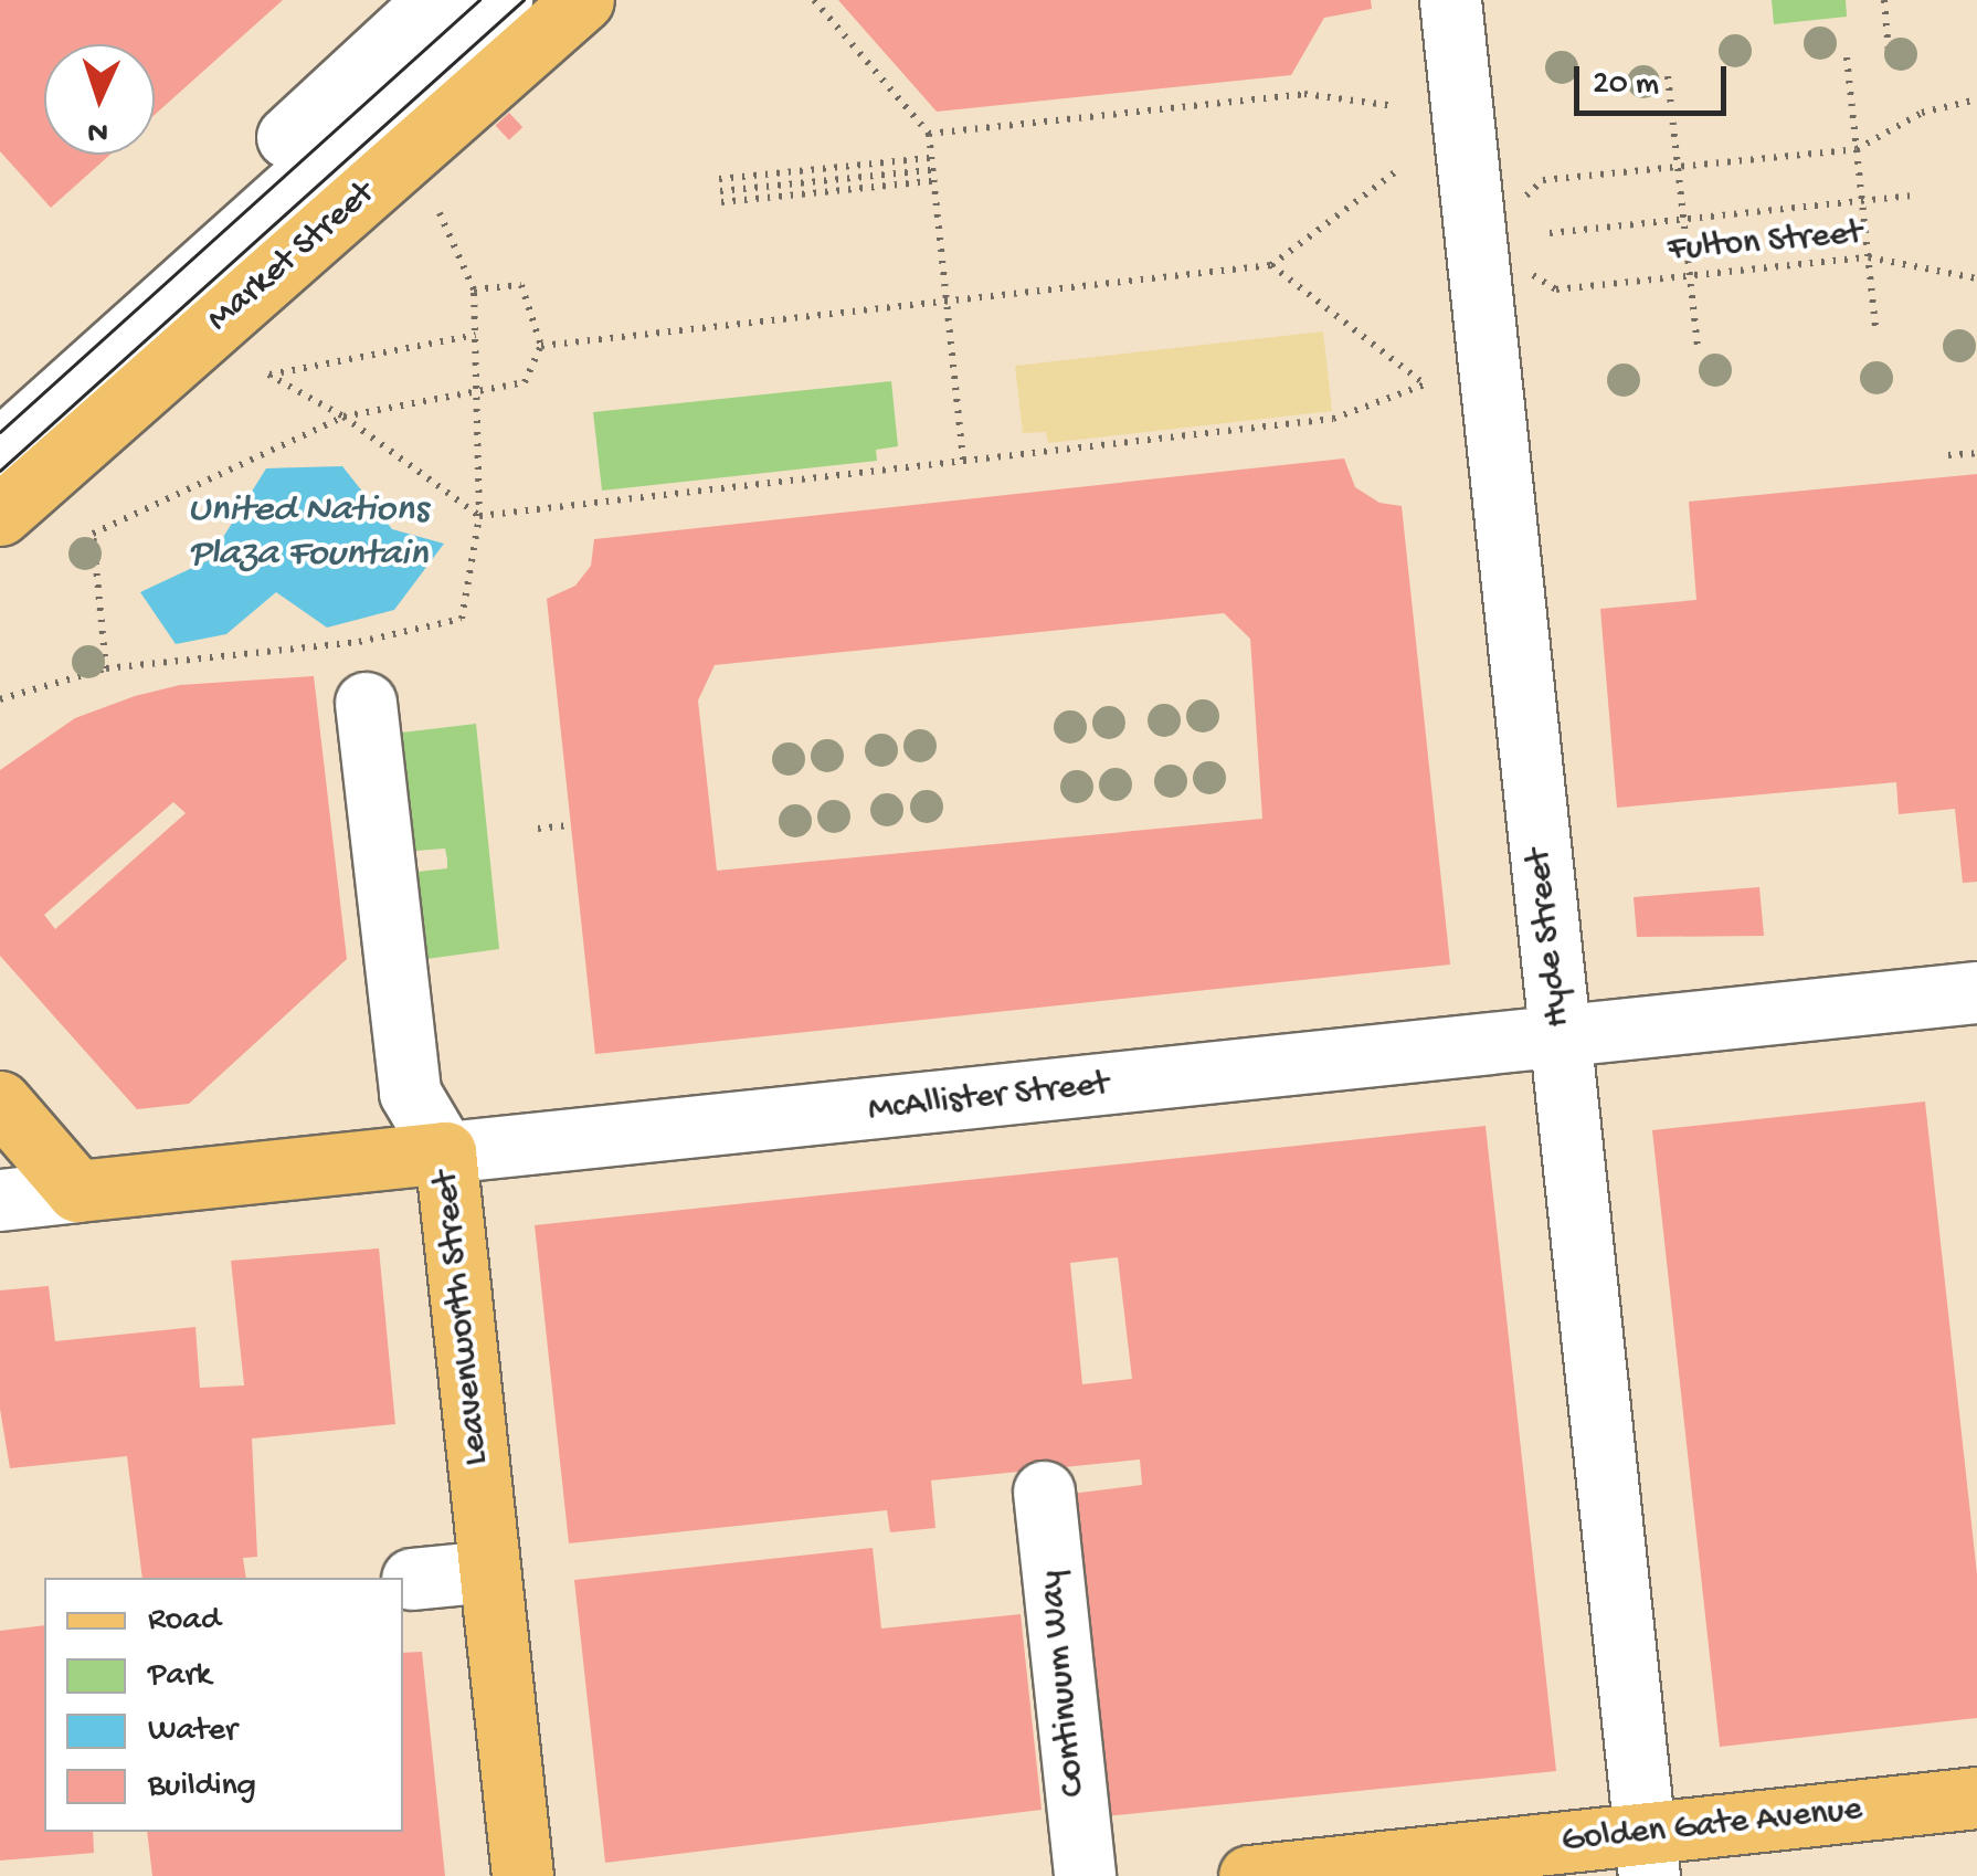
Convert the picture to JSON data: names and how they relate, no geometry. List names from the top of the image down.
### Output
{
  "streets": {
    "main road": [
      "Market Street",
      "McAllister Street",
      "Leavenworth Street",
      "Golden Gate Avenue"
    ],
    "street": ["Hyde Street", "Continuum Way"],
    "path": ["Fulton Street"]
  },
  "crossings": [
    ["Hyde Street", "McAllister Street"],
    ["Hyde Street", "Golden Gate Avenue"],
    ["McAllister Street", "Leavenworth Street"]
  ],
  "water": ["United Nations Plaza Fountain"],
  "legend": [
    "Road",
    "Park",
    "Water",
    "Building"
  ],
  "scale_bar": "20 m",
  "north": "bottom"
}
